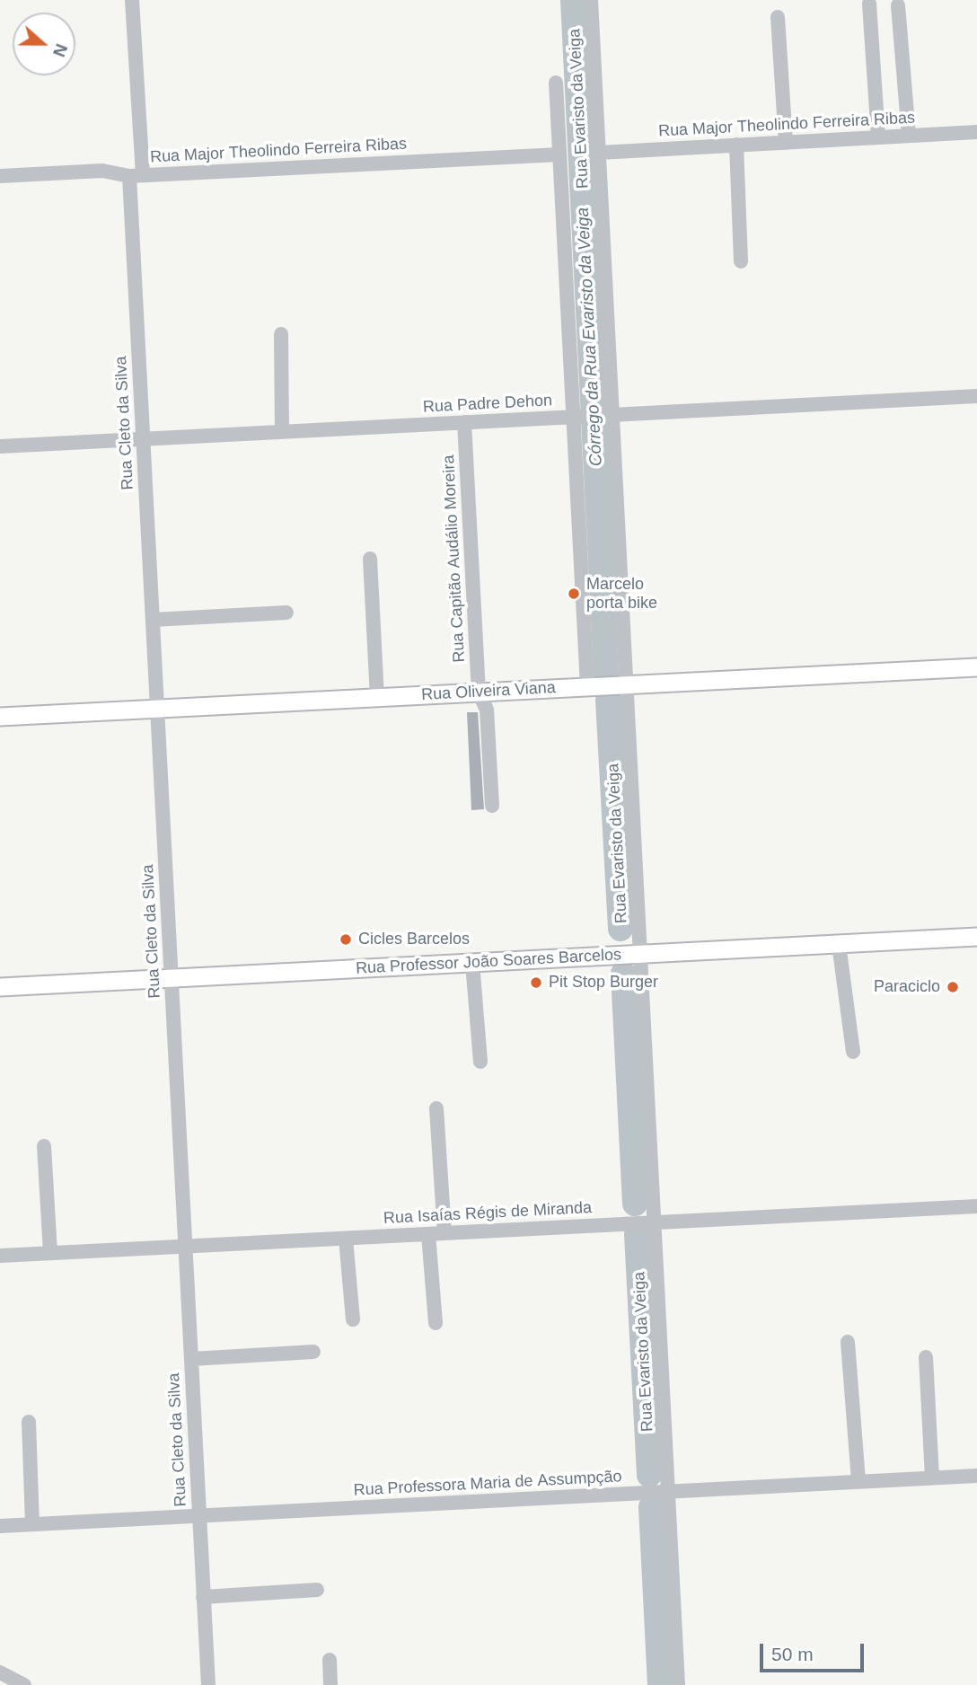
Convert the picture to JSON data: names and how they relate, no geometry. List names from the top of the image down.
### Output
{
  "streets": {
    "main road": ["Rua Oliveira Viana", "Rua Professor João Soares Barcelos"],
    "street": [
      "Rua Evaristo da Veiga",
      "Rua Major Theolindo Ferreira Ribas",
      "Rua Padre Dehon",
      "Rua Cleto da Silva",
      "Rua Capitão Audálio Moreira",
      "Rua Isaías Régis de Miranda",
      "Rua Professora Maria de Assumpção"
    ]
  },
  "crossings": [
    ["Rua Evaristo da Veiga", "Rua Major Theolindo Ferreira Ribas"],
    ["Rua Evaristo da Veiga", "Rua Padre Dehon"],
    ["Rua Evaristo da Veiga", "Rua Oliveira Viana"],
    ["Rua Evaristo da Veiga", "Rua Professor João Soares Barcelos"],
    ["Rua Evaristo da Veiga", "Rua Isaías Régis de Miranda"],
    ["Rua Evaristo da Veiga", "Rua Professora Maria de Assumpção"],
    ["Rua Major Theolindo Ferreira Ribas", "Rua Cleto da Silva"],
    ["Rua Padre Dehon", "Rua Cleto da Silva"],
    ["Rua Padre Dehon", "Rua Capitão Audálio Moreira"],
    ["Rua Cleto da Silva", "Rua Oliveira Viana"],
    ["Rua Cleto da Silva", "Rua Professor João Soares Barcelos"],
    ["Rua Cleto da Silva", "Rua Isaías Régis de Miranda"],
    ["Rua Cleto da Silva", "Rua Professora Maria de Assumpção"],
    ["Rua Capitão Audálio Moreira", "Rua Oliveira Viana"]
  ],
  "water": ["Córrego da Rua Evaristo da Veiga"],
  "places": [
    "Marcelo porta bike",
    "Cicles Barcelos",
    "Pit Stop Burger",
    "Paraciclo"
  ],
  "scale_bar": "50 m",
  "north": "right"
}
